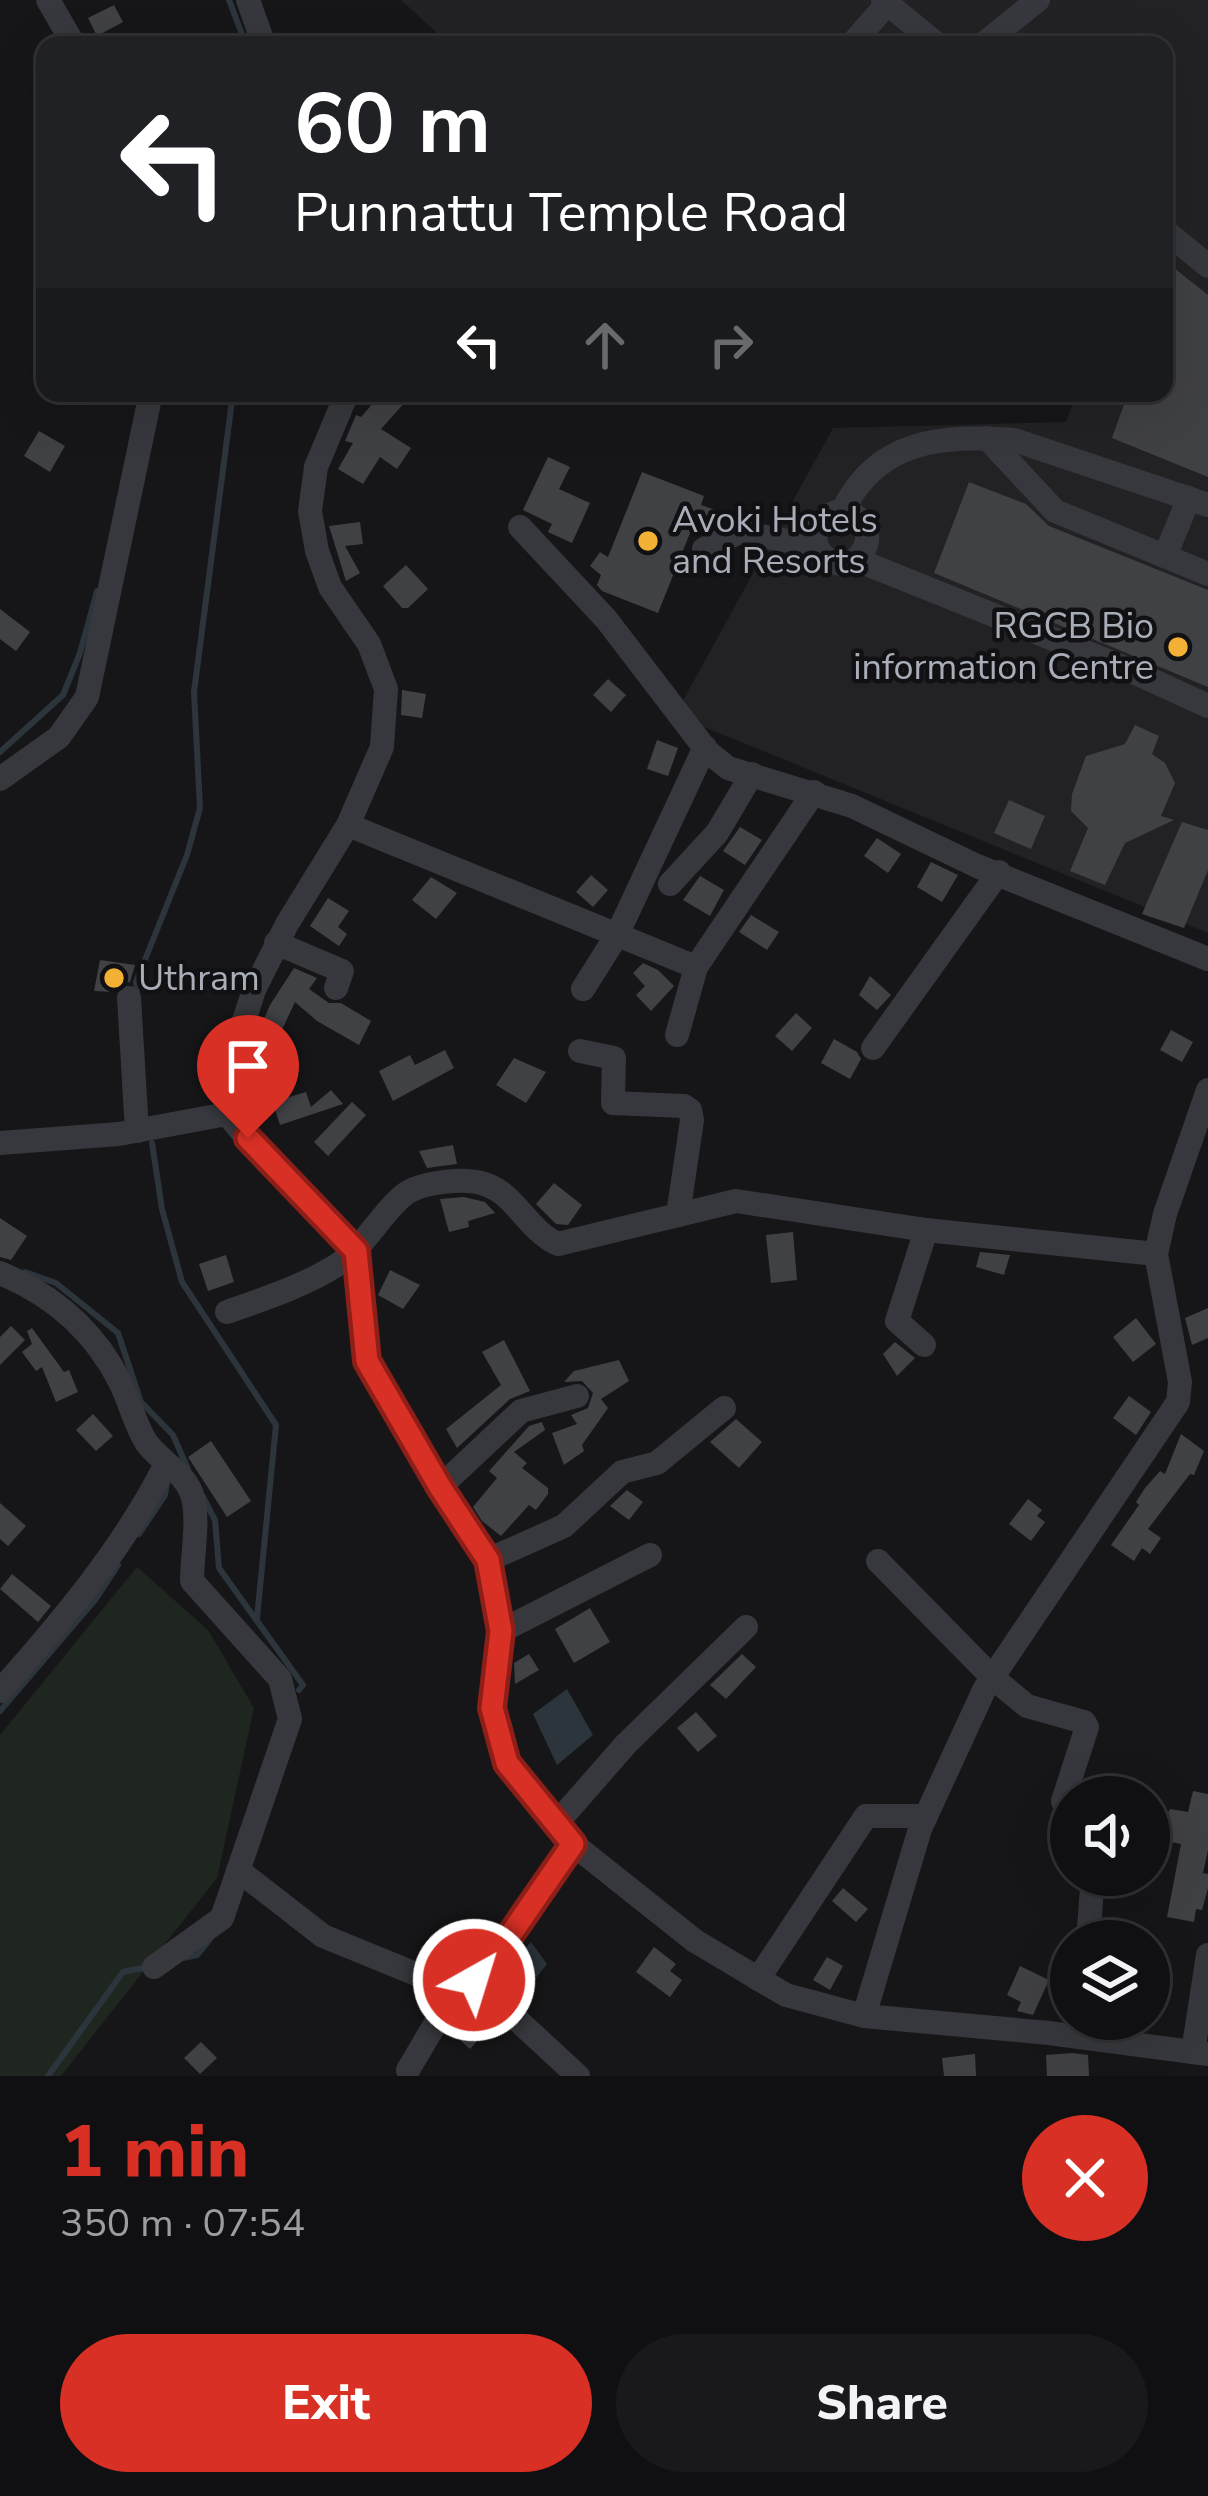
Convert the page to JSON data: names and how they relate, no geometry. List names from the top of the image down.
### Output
{
  "places": ["Avoki Hotels and Resorts", "RGCB Bio information Centre", "Uthram"],
  "page": {
    "turn": ["60 m", "Punnattu Temple Road"],
    "heading": ["1 min", "350 m · 07:54"],
    "buttons": ["Exit", "Share"]
  }
}
